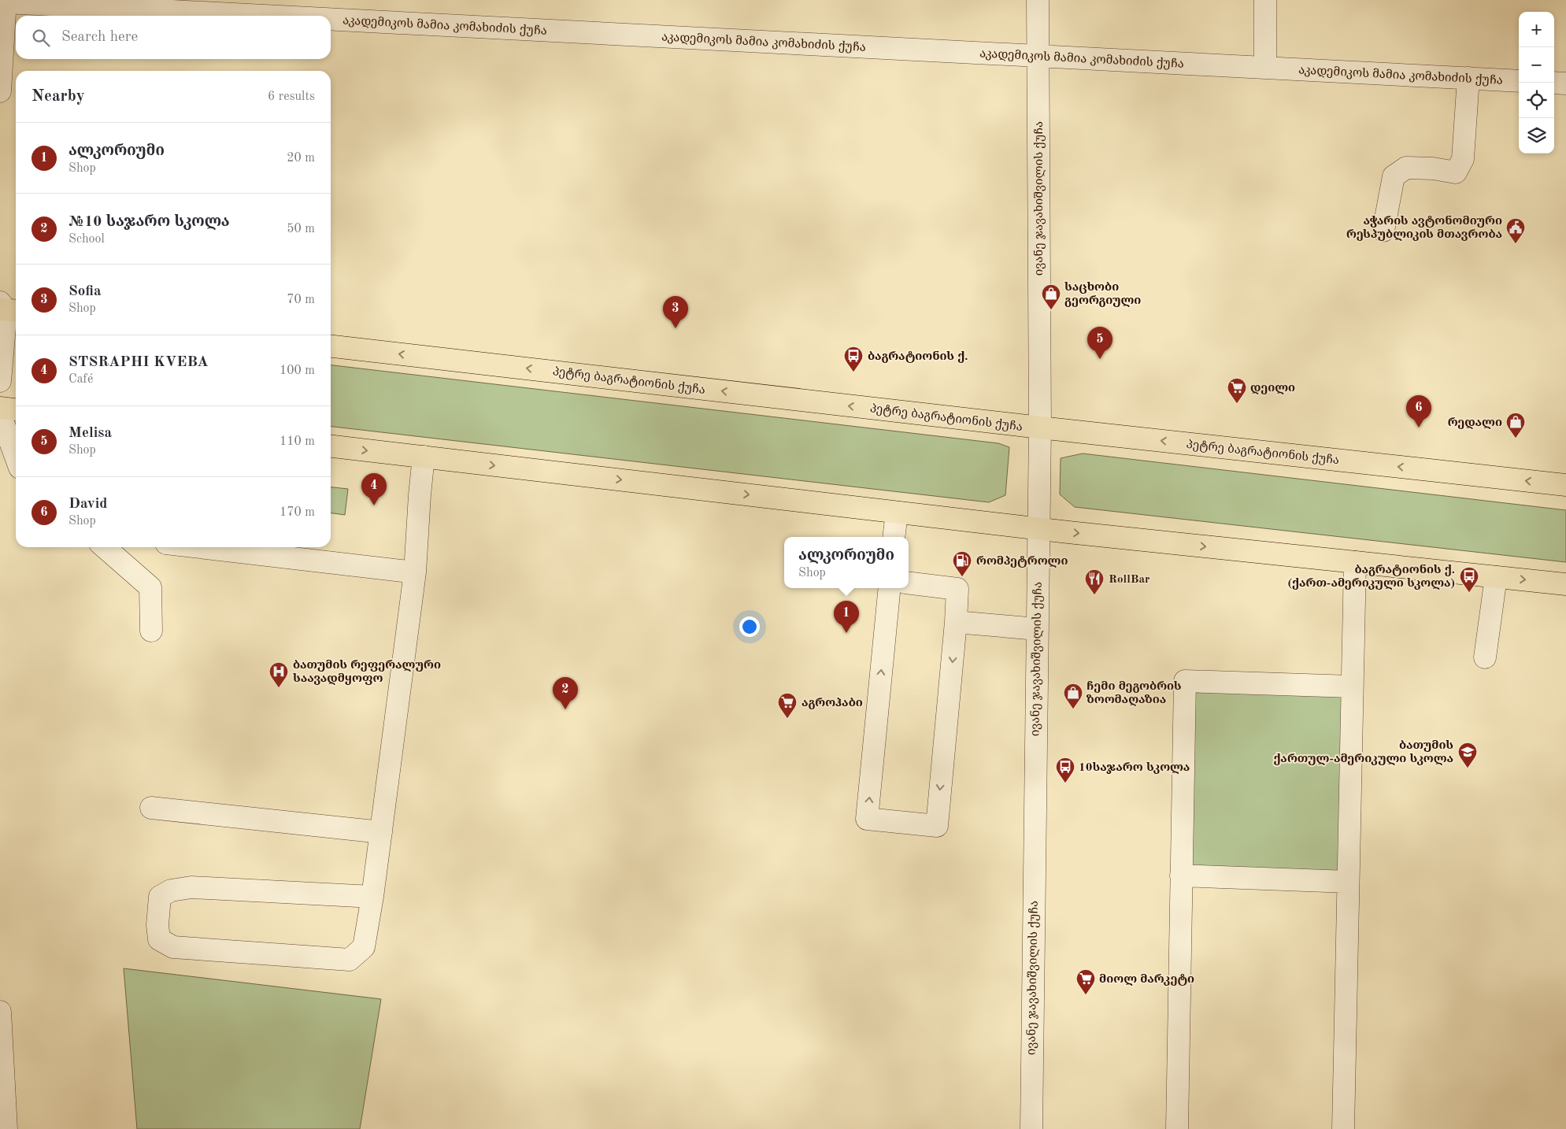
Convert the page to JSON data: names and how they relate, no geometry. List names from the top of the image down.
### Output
{
  "streets": {
    "main road": ["პეტრე ბაგრატიონის ქუჩა"],
    "street": ["აკადემიკოს მამია კომახიძის ქუჩა", "ივანე ჯავახიშვილის ქუჩა"]
  },
  "crossings": [
    ["აკადემიკოს მამია კომახიძის ქუჩა", "ივანე ჯავახიშვილის ქუჩა"],
    ["ივანე ჯავახიშვილის ქუჩა", "პეტრე ბაგრატიონის ქუჩა"]
  ],
  "places": {
    "public building": ["აჭარის ავტონომიური რესპუბლიკის მთავრობა"],
    "shop": ["საცხობი გეორგიული", "რედალი", "ჩემი მეგობრის ზოომაღაზია"],
    "bus stop": ["ბაგრატიონის ქ.", "ბაგრატიონის ქ. (ქართ-ამერიკული სკოლა)", "10საჯარო სკოლა"],
    "supermarket": ["დეილი", "აგროჰაბი", "მიოლ მარკეტი"],
    "fuel station": ["რომპეტროლი"],
    "restaurant": ["RollBar"],
    "hospital": ["ბათუმის რეფერალური საავადმყოფო"],
    "school or university": ["ბათუმის ქართულ-ამერიკული სკოლა"]
  },
  "page": {
    "map_buttons": ["+", "−"],
    "search": "Search here",
    "heading": ["Nearby", "6 results"],
    "list": [
      {
        "mark": "1",
        "name": "ალკორიუმი",
        "note": "Shop",
        "value": "20 m"
      },
      {
        "mark": "2",
        "name": "№10 საჯარო სკოლა",
        "note": "School",
        "value": "50 m"
      },
      {
        "mark": "3",
        "name": "Sofia",
        "note": "Shop",
        "value": "70 m"
      },
      {
        "mark": "4",
        "name": "STSRAPHI KVEBA",
        "note": "Café",
        "value": "100 m"
      },
      {
        "mark": "5",
        "name": "Melisa",
        "note": "Shop",
        "value": "110 m"
      },
      {
        "mark": "6",
        "name": "David",
        "note": "Shop",
        "value": "170 m"
      }
    ],
    "pins": [
      "3",
      "5",
      "6",
      "4",
      "1",
      "2"
    ],
    "popup": ["ალკორიუმი", "Shop"]
  }
}
